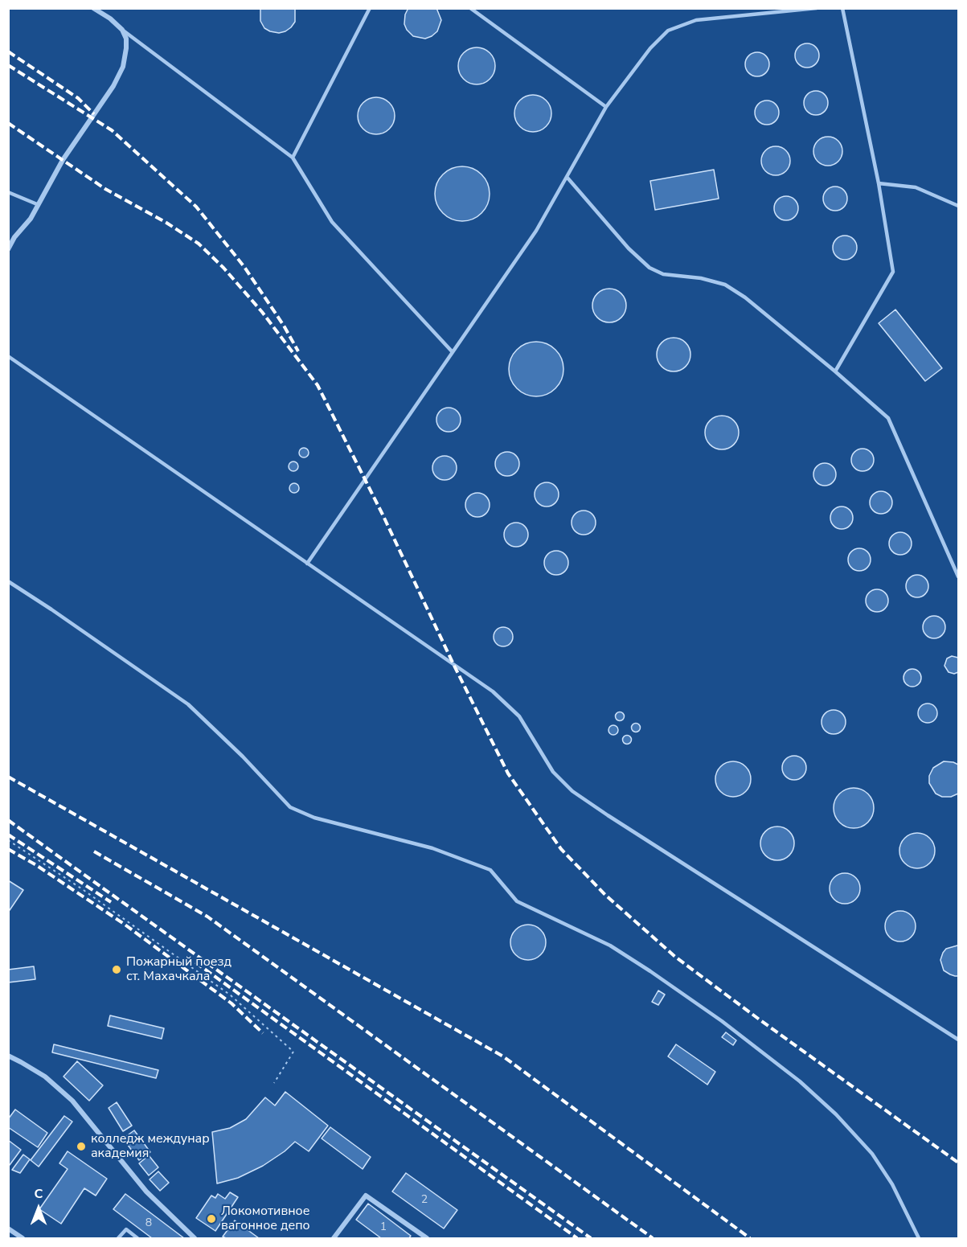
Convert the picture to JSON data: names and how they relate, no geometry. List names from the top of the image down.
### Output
{
  "places": ["Пожарный поезд ст. Махачкала", "колледж междунар академия", "Локомотивное вагонное депо"],
  "house_numbers": ["2", "8", "1"],
  "north": "top"
}
